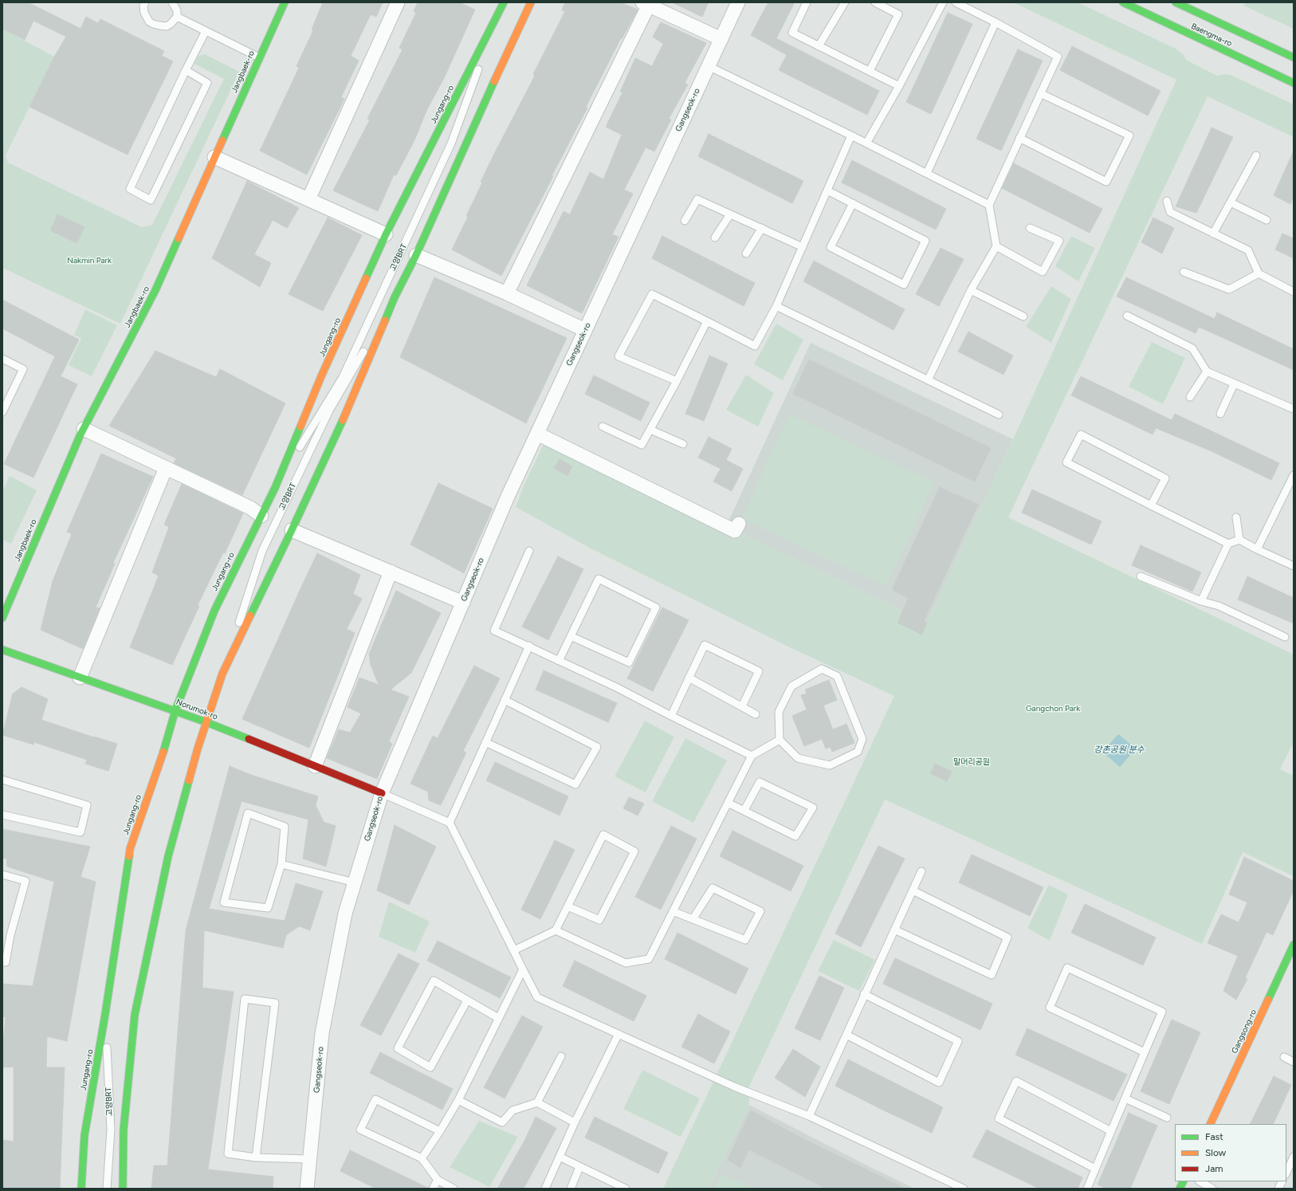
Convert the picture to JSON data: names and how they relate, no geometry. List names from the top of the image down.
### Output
{
  "streets": {
    "main road": [
      "Baengma-ro",
      "Jangbaek-ro",
      "Jungang-ro",
      "Norumok-ro",
      "Gangsong-ro"
    ],
    "street": ["Gangseok-ro"],
    "lane": ["고양BRT"]
  },
  "crossings": [
    ["Jungang-ro", "고양BRT"],
    ["Jungang-ro", "Norumok-ro"],
    ["Gangseok-ro", "Norumok-ro"]
  ],
  "water": ["강촌공원 분수"],
  "parks": ["Nakmin Park", "Gangchon Park", "말머리공원"],
  "legend": ["Fast", "Slow", "Jam"]
}
